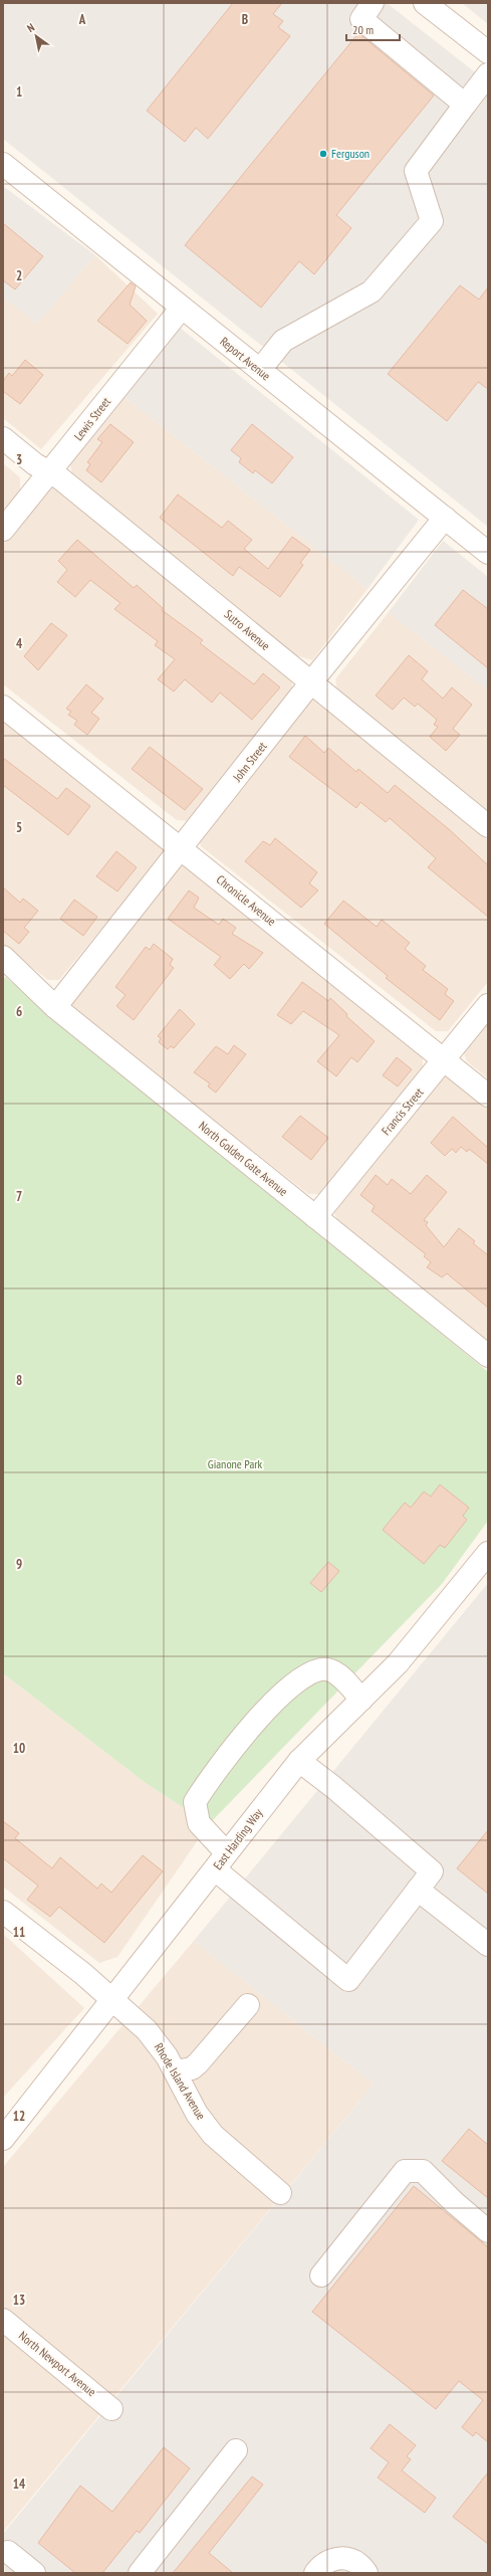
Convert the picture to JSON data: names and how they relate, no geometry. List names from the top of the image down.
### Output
{
  "streets": {
    "street": [
      "Report Avenue",
      "Lewis Street",
      "Sutro Avenue",
      "John Street",
      "Chronicle Avenue",
      "Francis Street",
      "North Golden Gate Avenue",
      "East Harding Way",
      "Rhode Island Avenue",
      "North Newport Avenue"
    ]
  },
  "crossings": [
    ["Report Avenue", "Lewis Street"],
    ["Report Avenue", "John Street"],
    ["Lewis Street", "Sutro Avenue"],
    ["Sutro Avenue", "John Street"],
    ["John Street", "Chronicle Avenue"],
    ["John Street", "North Golden Gate Avenue"],
    ["Chronicle Avenue", "Francis Street"],
    ["Francis Street", "North Golden Gate Avenue"],
    ["East Harding Way", "Rhode Island Avenue"]
  ],
  "parks": ["Gianone Park"],
  "places": ["Ferguson"],
  "scale_bar": "20 m",
  "north": "top left",
  "grid": {
    "columns": ["A", "B"],
    "rows": [
      "1",
      "2",
      "3",
      "4",
      "5",
      "6",
      "7",
      "8",
      "9",
      "10",
      "11",
      "12",
      "13",
      "14"
    ]
  }
}
